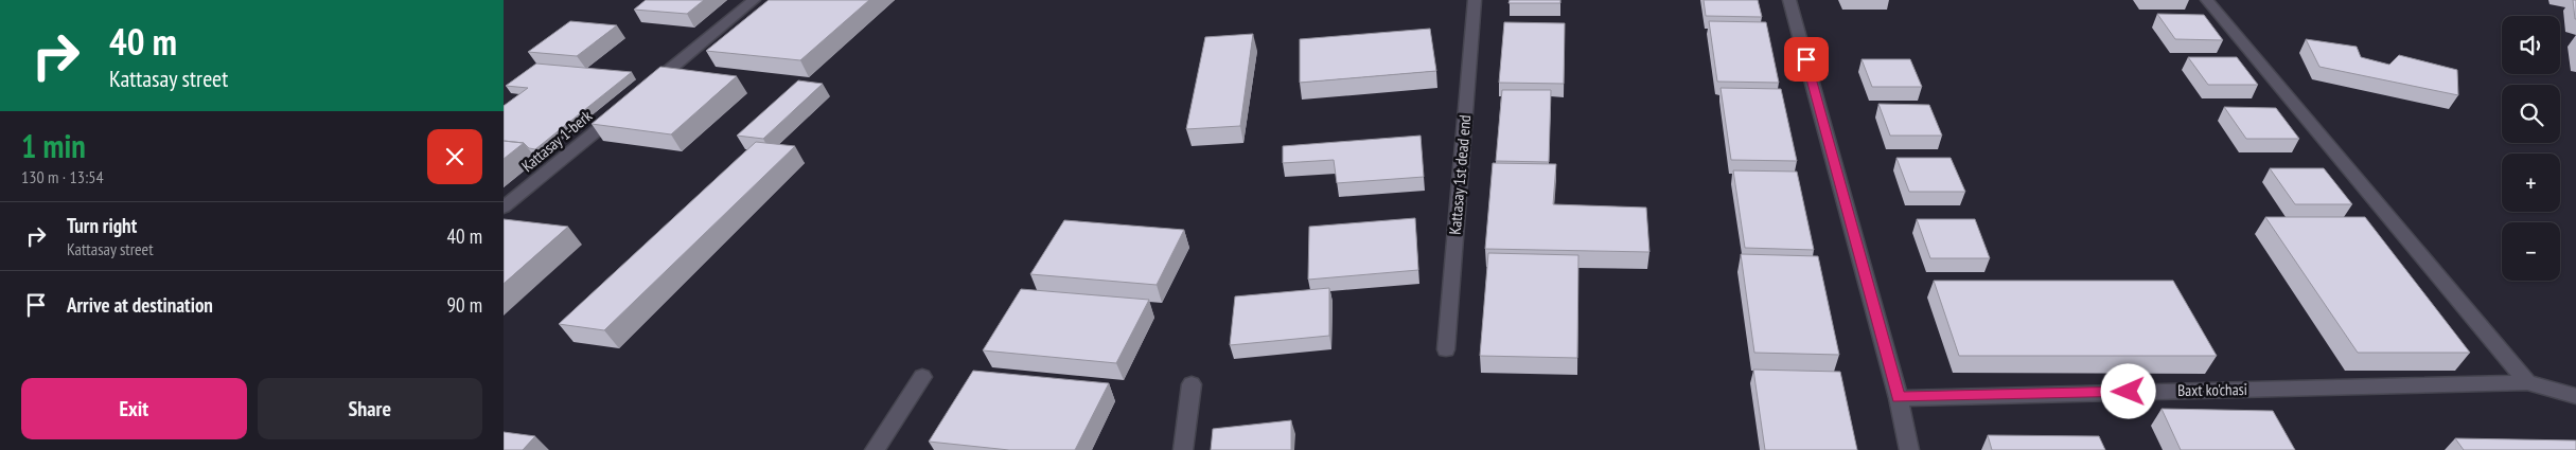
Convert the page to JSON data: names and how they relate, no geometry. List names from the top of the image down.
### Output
{
  "streets": {
    "street": ["Kattasay 1-berk", "Kattasay 1st dead end", "Baxt ko'chasi"]
  },
  "page": {
    "turn": ["40 m", "Kattasay street"],
    "map_buttons": ["+", "−"],
    "heading": ["1 min", "130 m · 13:54"],
    "list": [
      {
        "name": "Turn right",
        "note": "Kattasay street",
        "value": "40 m"
      },
      {
        "name": "Arrive at destination",
        "value": "90 m"
      }
    ],
    "buttons": ["Exit", "Share"]
  }
}
